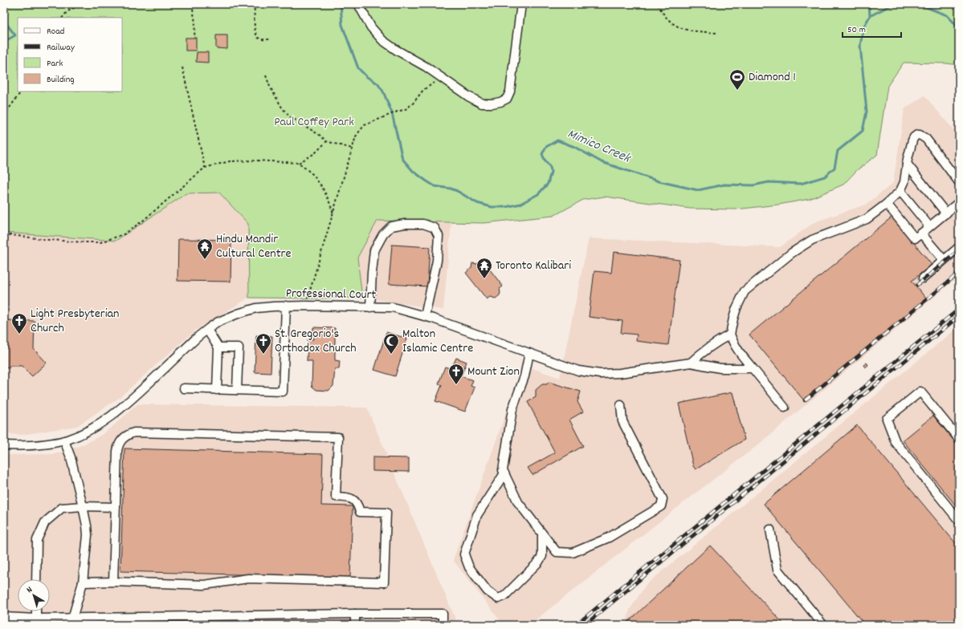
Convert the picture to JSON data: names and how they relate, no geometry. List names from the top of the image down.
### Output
{
  "streets": {
    "street": ["Professional Court"]
  },
  "water": ["Mimico Creek"],
  "parks": ["Paul Coffey Park"],
  "places": {
    "sports": ["Diamond 1"],
    "temple": ["Hindu Mandir Cultural Centre", "Toronto Kalibari"],
    "church": ["Light Presbyterian Church", "St. Gregorio's Orthodox Church", "Mount Zion"],
    "mosque": ["Malton Islamic Centre"]
  },
  "legend": [
    "Road",
    "Railway",
    "Park",
    "Building"
  ],
  "scale_bar": "50 m",
  "north": "top left"
}
